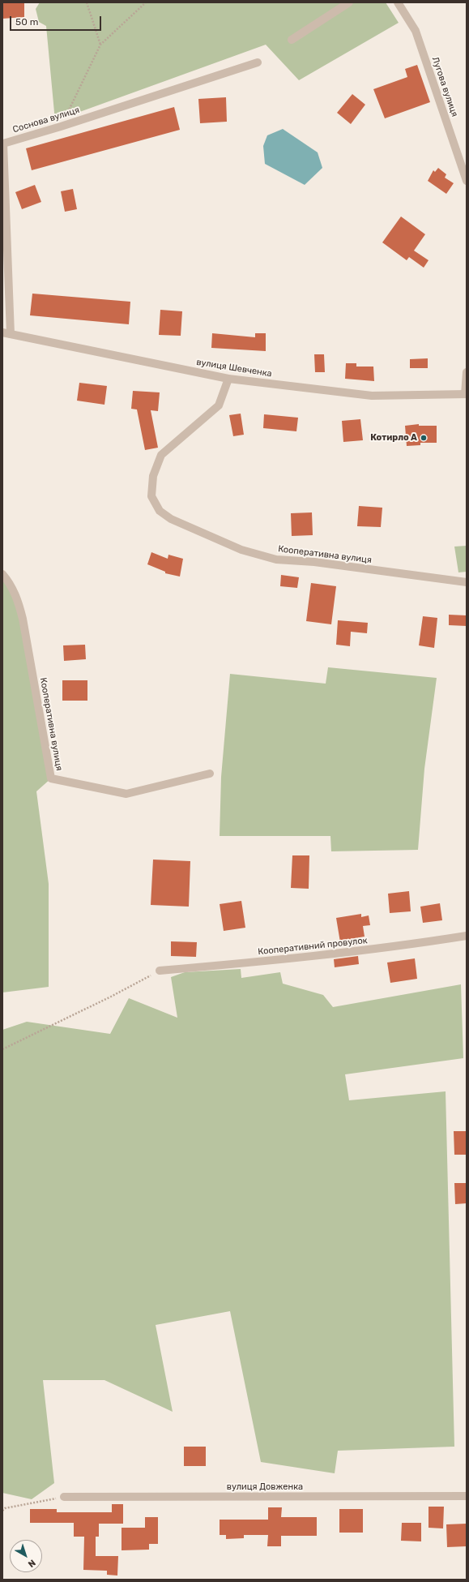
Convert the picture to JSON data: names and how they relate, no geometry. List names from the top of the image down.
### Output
{
  "streets": {
    "street": [
      "Лугова вулиця",
      "Соснова вулиця",
      "вулиця Шевченка",
      "Кооперативна вулиця",
      "Кооперативний провулок",
      "вулиця Довженка"
    ]
  },
  "crossings": [
    ["Соснова вулиця", "вулиця Шевченка"],
    ["вулиця Шевченка", "Кооперативна вулиця"]
  ],
  "places": ["Котирло А"],
  "scale_bar": "50 m",
  "north": "bottom right"
}
